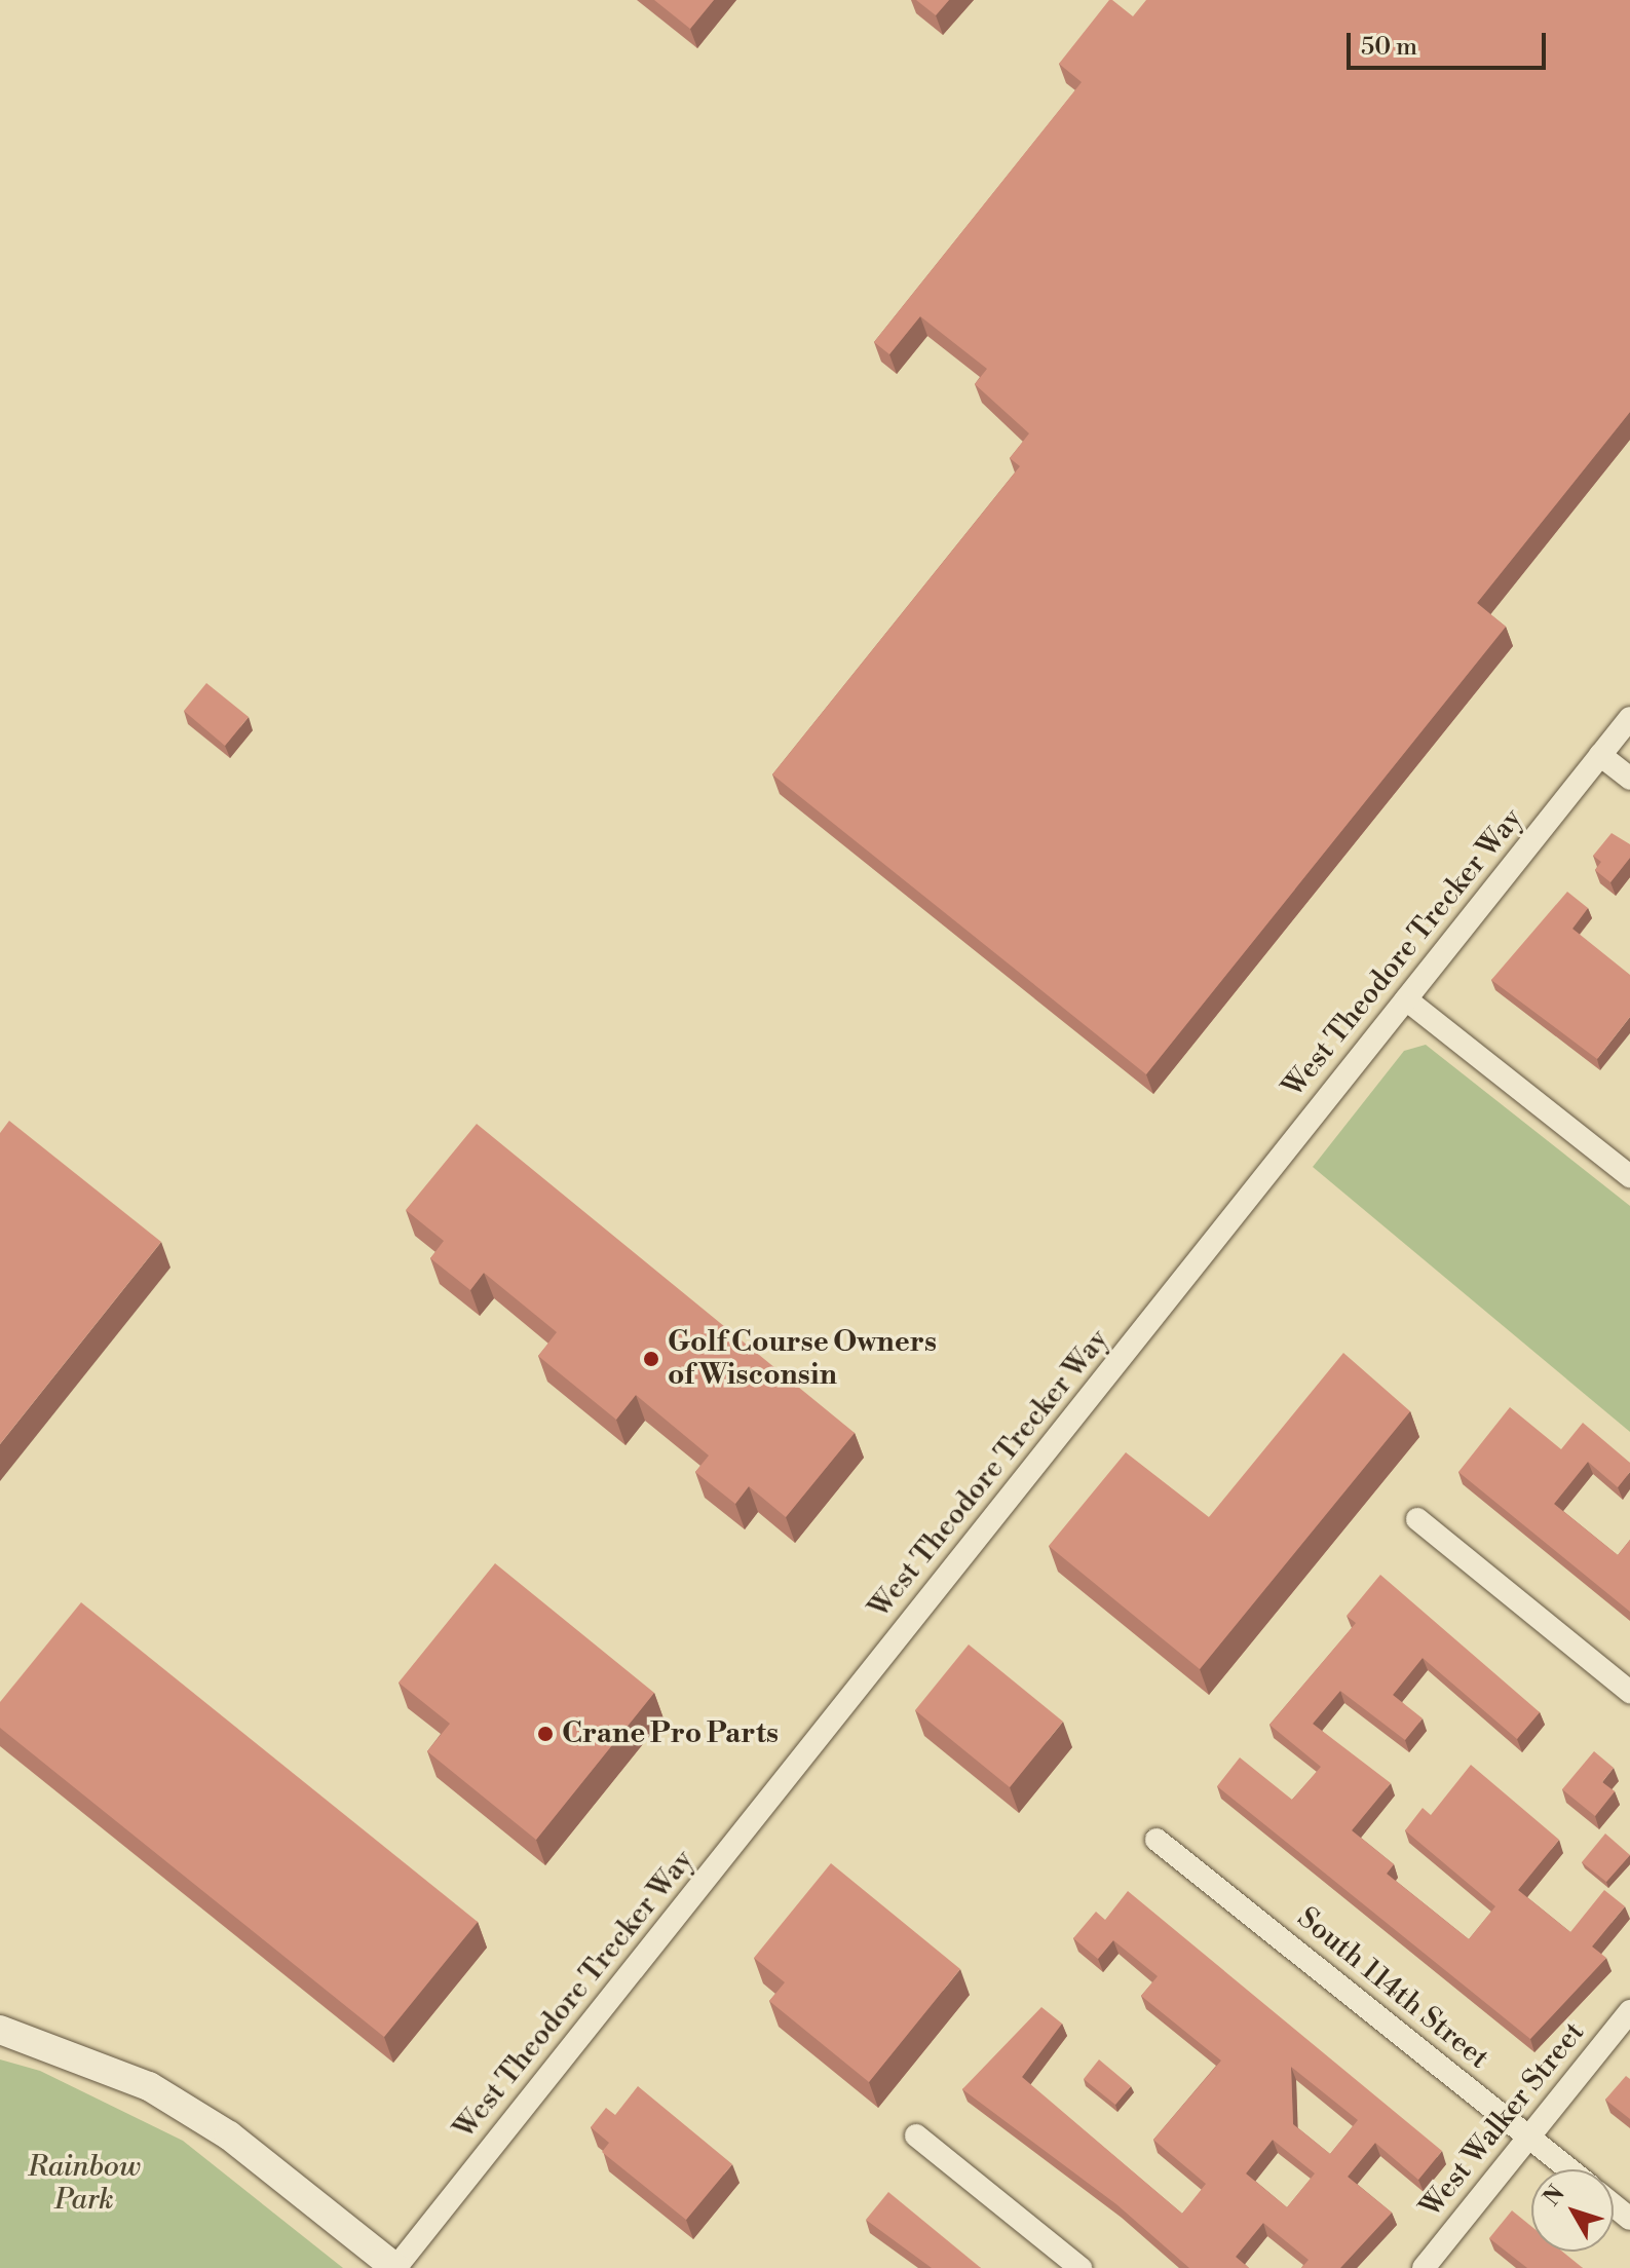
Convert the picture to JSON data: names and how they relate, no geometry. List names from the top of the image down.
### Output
{
  "streets": {
    "street": ["West Theodore Trecker Way", "South 114th Street", "West Walker Street"]
  },
  "crossings": [
    ["South 114th Street", "West Walker Street"]
  ],
  "parks": ["Rainbow Park"],
  "places": ["Golf Course Owners of Wisconsin", "Crane Pro Parts"],
  "scale_bar": "50 m",
  "north": "top left"
}
